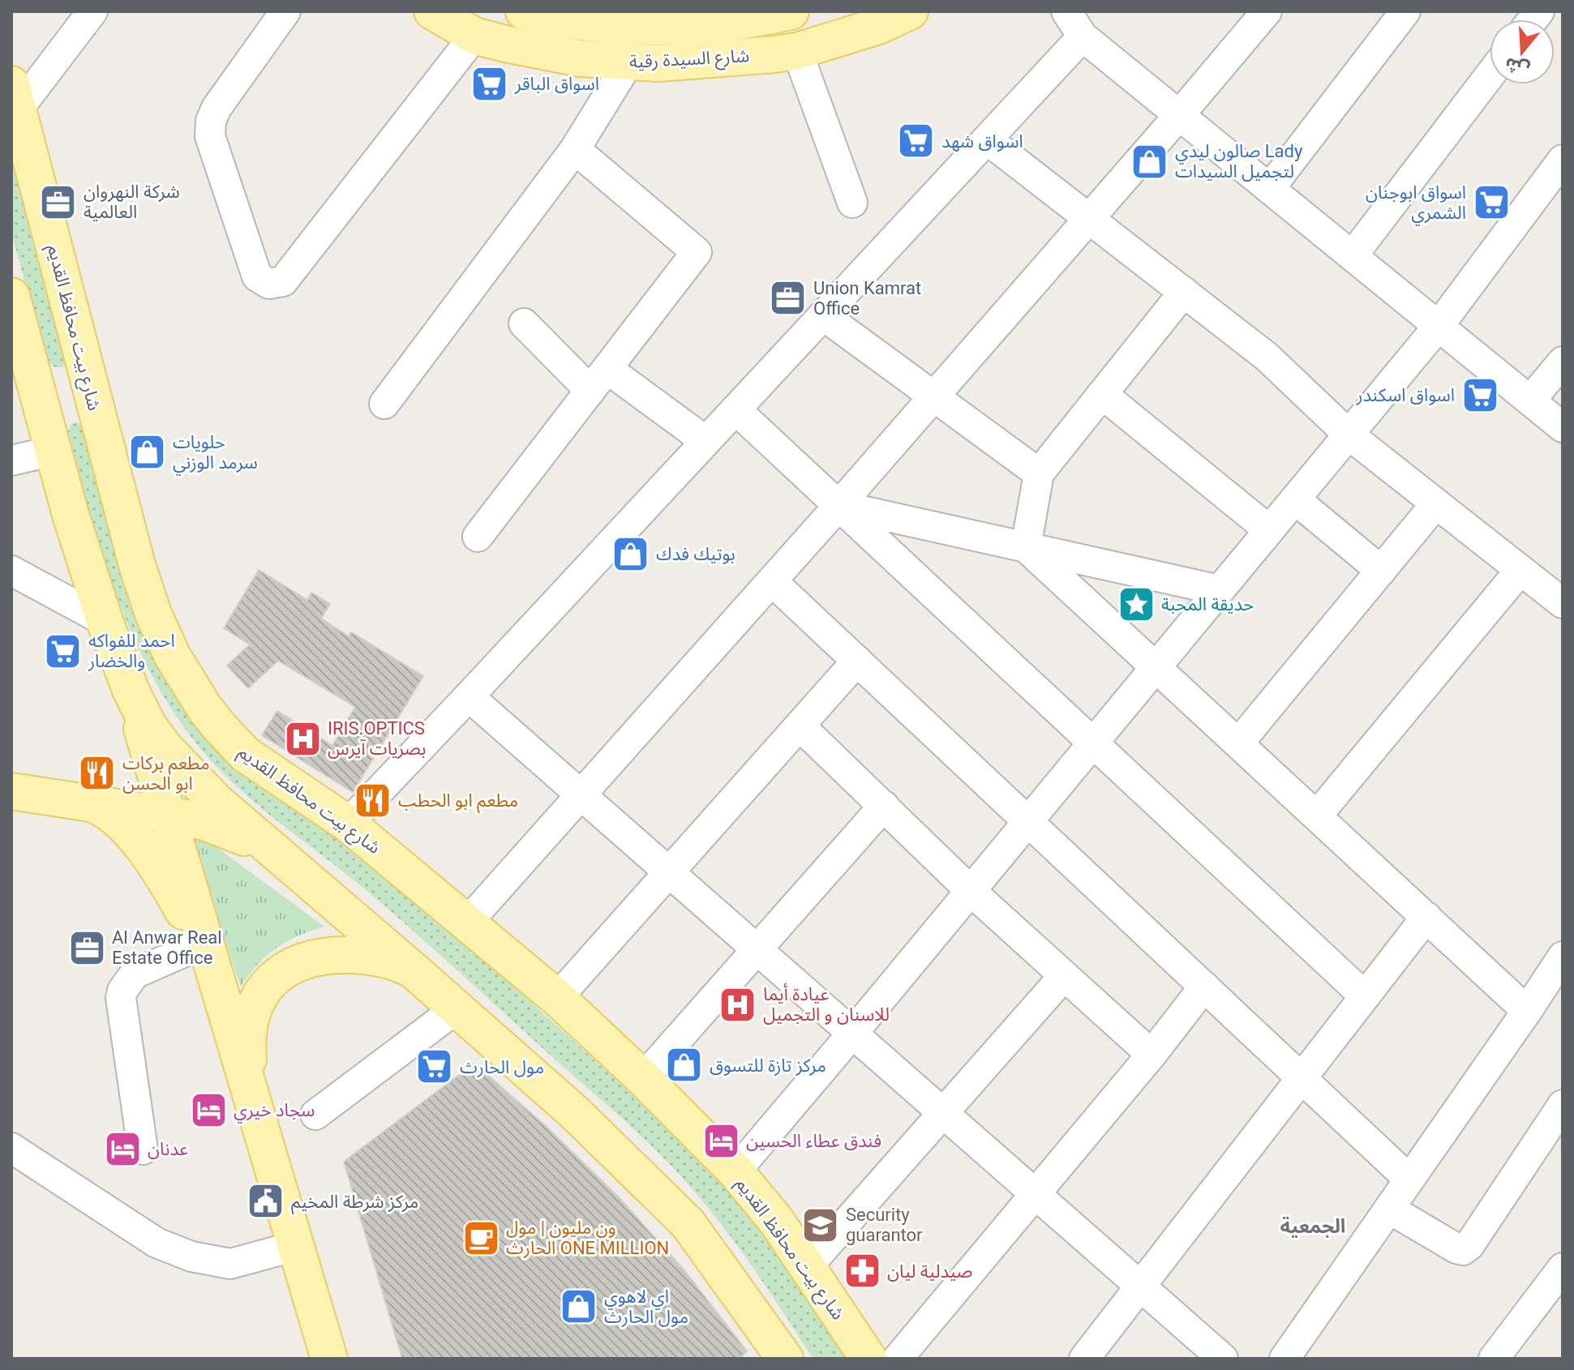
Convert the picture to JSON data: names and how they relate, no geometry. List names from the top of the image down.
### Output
{
  "streets": {
    "main road": ["شارع السيدة رقية", "شارع بيت محافظ القديم"]
  },
  "districts": ["الجمعية"],
  "places": {
    "supermarket": [
      "اسواق الباقر",
      "اسواق شهد",
      "اسواق ابوجنان الشمري",
      "اسواق اسكندر",
      "احمد للفواكه والخضار",
      "مول الحارث"
    ],
    "shop": [
      "صالون ليدي Lady لتجميل السيدات",
      "حلويات سرمد الوزني",
      "بوتيك فدك",
      "مركز تازة للتسوق",
      "اي لاهوي مول الحارث"
    ],
    "office": ["شركة النهروان العالمية", "Union Kamrat Office", "Al Anwar Real Estate Office"],
    "place": ["حديقة المحبة"],
    "hospital": ["IRIS.OPTICS بصريات آيرس", "عيادة أيما للاسنان و التجميل"],
    "restaurant": ["مطعم بركات ابو الحسن", "مطعم ابو الحطب"],
    "hotel": ["سجاد خيري", "فندق عطاء الحسين", "عدنان"],
    "public building": ["مركز شرطة المخيم"],
    "school or university": ["Security guarantor"],
    "cafe": ["ون مليون | مول الحارث ONE MILLION"],
    "pharmacy": ["صيدلية ليان"]
  },
  "north": "bottom"
}
